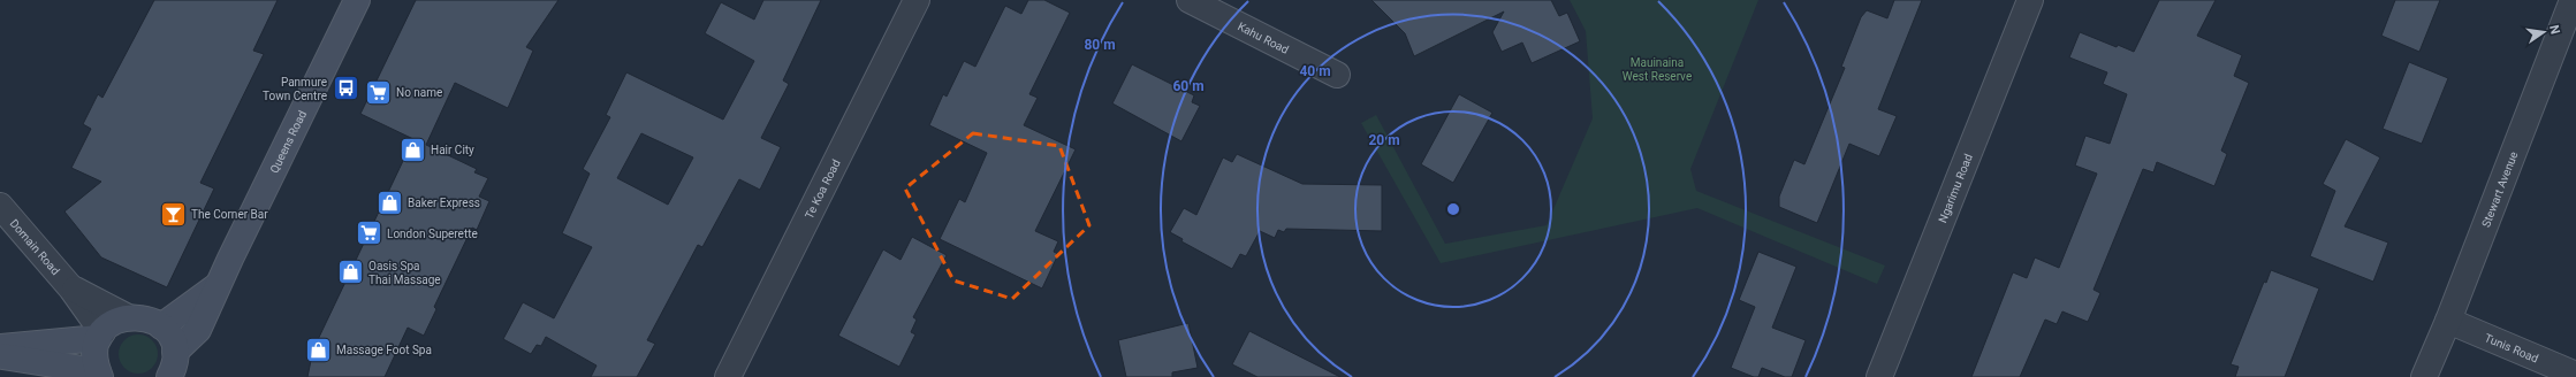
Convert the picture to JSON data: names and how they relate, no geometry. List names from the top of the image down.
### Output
{
  "streets": {
    "street": [
      "Kahu Road",
      "Queens Road",
      "Te Koa Road",
      "Ngarimu Road",
      "Stewart Avenue",
      "Domain Road",
      "Tunis Road"
    ]
  },
  "crossings": [
    ["Stewart Avenue", "Tunis Road"]
  ],
  "parks": ["Mauinaina West Reserve"],
  "places": {
    "bus stop": ["Panmure Town Centre"],
    "supermarket": ["No name", "London Superette"],
    "shop": [
      "Hair City",
      "Baker Express",
      "Oasis Spa Thai Massage",
      "Massage Foot Spa"
    ],
    "bar": ["The Corner Bar"]
  },
  "north": "right",
  "rings": [
    "80 m",
    "40 m",
    "60 m",
    "20 m"
  ]
}
